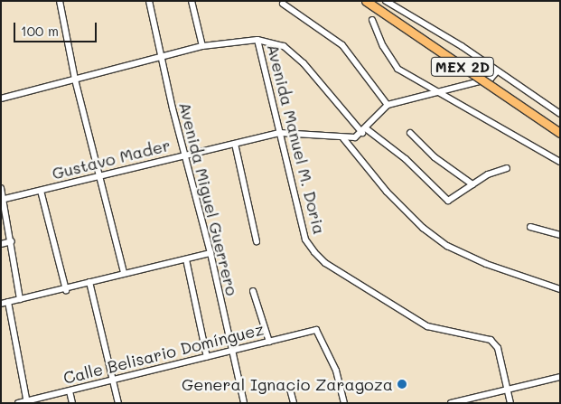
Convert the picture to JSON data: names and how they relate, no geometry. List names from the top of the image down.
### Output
{
  "streets": {
    "highway": ["MEX 2D"],
    "street": [
      "Avenida Manuel M. Doria",
      "Gustavo Mader",
      "Avenida Miguel Guerrero",
      "Calle Belisario Domínguez"
    ]
  },
  "crossings": [
    ["Avenida Manuel M. Doria", "Gustavo Mader"],
    ["Gustavo Mader", "Avenida Miguel Guerrero"],
    ["Avenida Miguel Guerrero", "Calle Belisario Domínguez"]
  ],
  "places": ["General Ignacio Zaragoza"],
  "scale_bar": "100 m"
}
